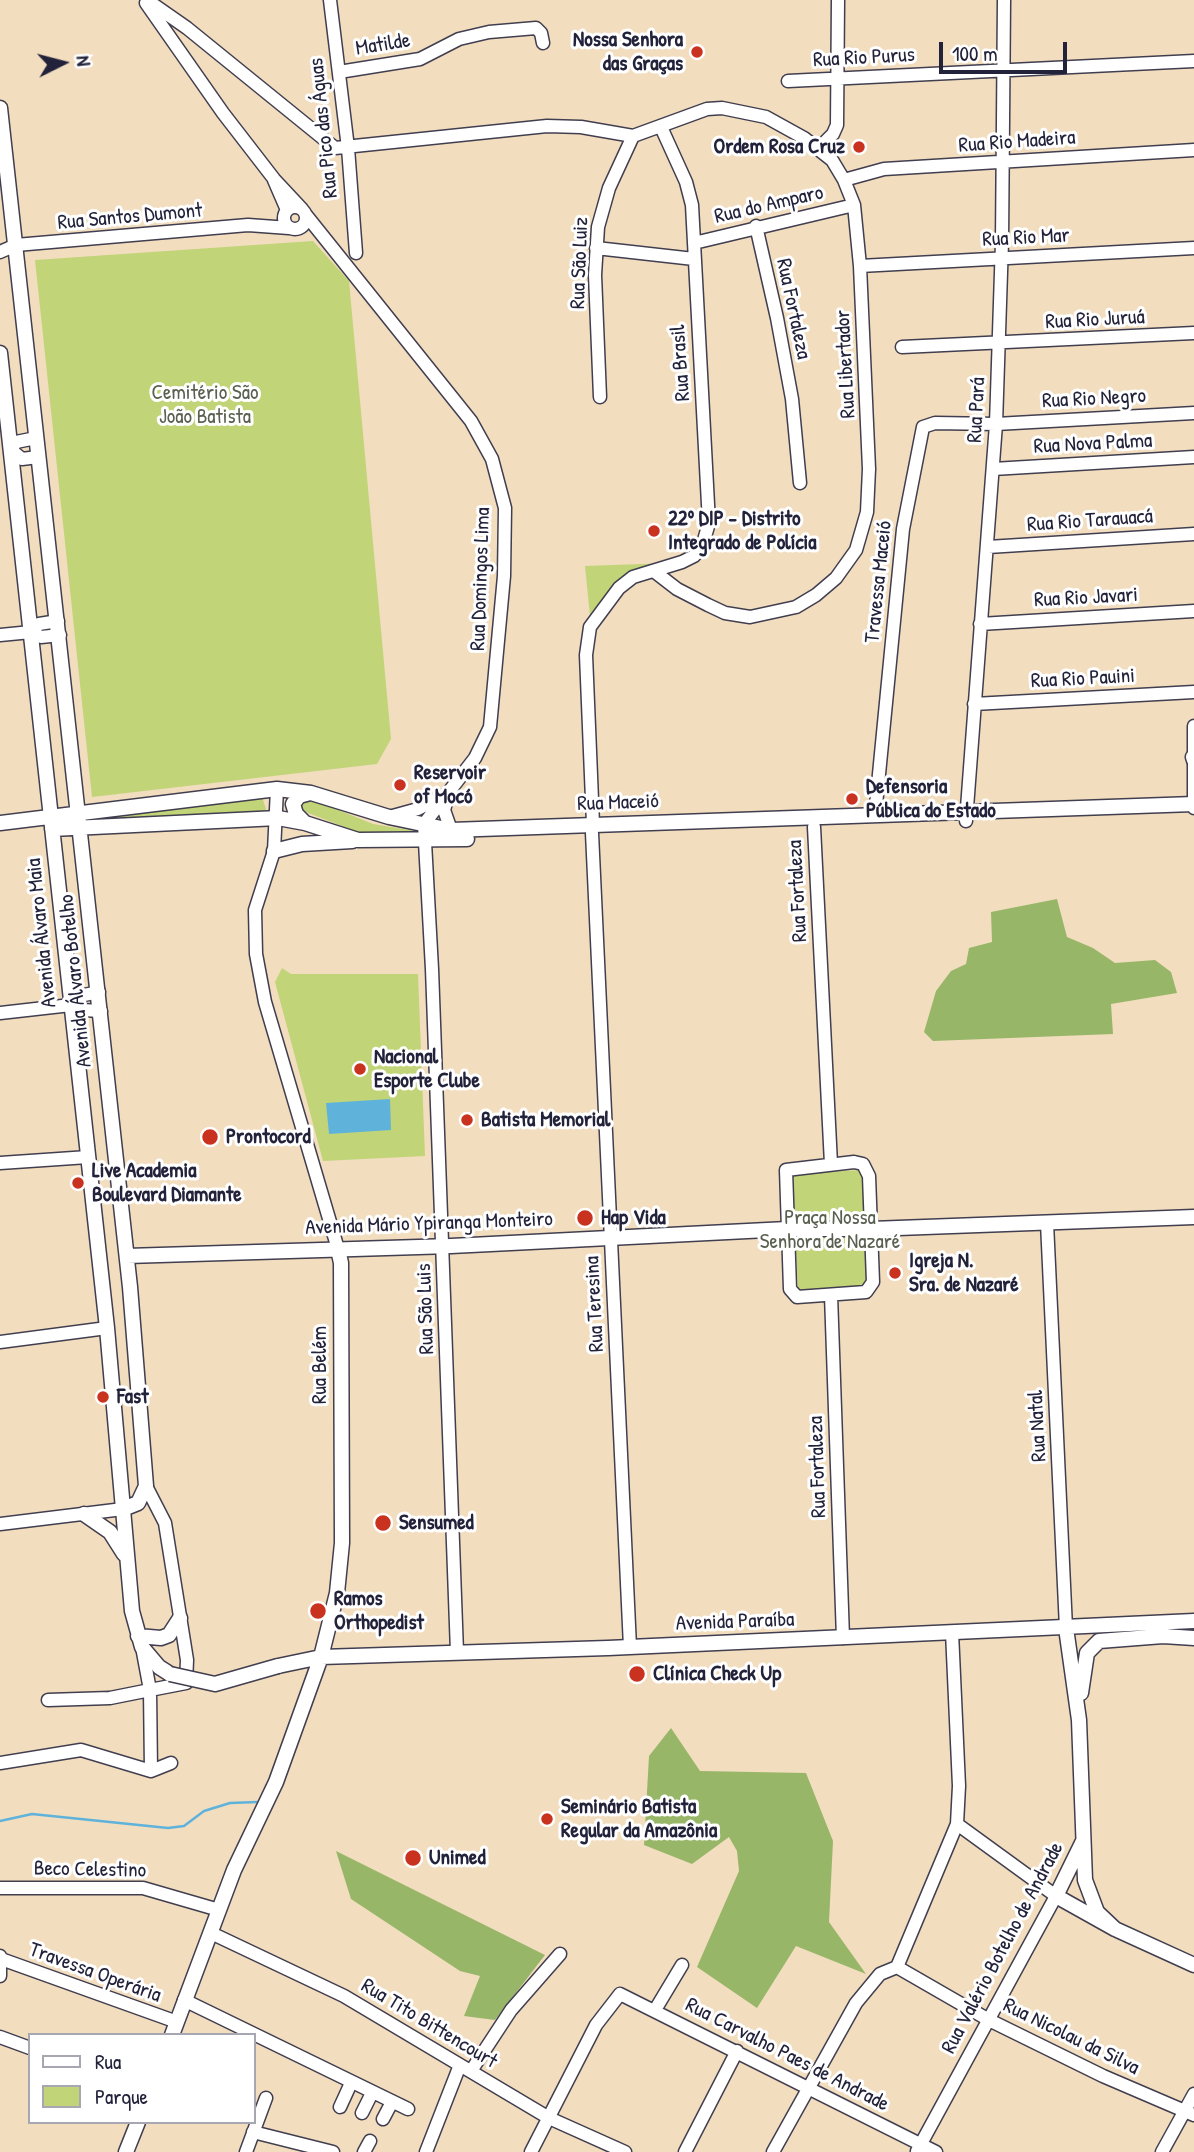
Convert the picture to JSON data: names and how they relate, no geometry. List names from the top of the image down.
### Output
{
  "streets": {
    "main road": [
      "Rua Maceió",
      "Avenida Álvaro Maia",
      "Avenida Álvaro Botelho",
      "Avenida Mário Ypiranga Monteiro",
      "Rua Belém",
      "Avenida Paraíba",
      "Rua Valério Botelho de Andrade"
    ],
    "street": [
      "Matilde",
      "Rua Rio Purus",
      "Rua Pico das Águas",
      "Rua Rio Madeira",
      "Rua do Amparo",
      "Rua Santos Dumont",
      "Rua Rio Mar",
      "Rua São Luiz",
      "Rua Fortaleza",
      "Rua Rio Juruá",
      "Rua Brasil",
      "Rua Libertador",
      "Rua Rio Negro",
      "Rua Pará",
      "Rua Nova Palma",
      "Rua Rio Tarauacá",
      "Rua Domingos Lima",
      "Travessa Maceió",
      "Rua Rio Javari",
      "Rua Rio Pauini",
      "Rua Teresina",
      "Rua São Luis",
      "Rua Natal",
      "Beco Celestino",
      "Travessa Operária",
      "Rua Tito Bittencourt",
      "Rua Nicolau da Silva",
      "Rua Carvalho Paes de Andrade"
    ]
  },
  "crossings": [
    ["Matilde", "Rua Pico das Águas"],
    ["Rua Rio Purus", "Rua Pará"],
    ["Rua Pico das Águas", "Rua Libertador"],
    ["Rua Rio Madeira", "Rua Libertador"],
    ["Rua Rio Madeira", "Rua Pará"],
    ["Rua do Amparo", "Rua Fortaleza"],
    ["Rua do Amparo", "Rua Brasil"],
    ["Rua do Amparo", "Rua Libertador"],
    ["Rua Santos Dumont", "Rua Domingos Lima"],
    ["Rua Rio Mar", "Rua Libertador"],
    ["Rua Rio Mar", "Rua Pará"],
    ["Rua São Luiz", "Rua Libertador"],
    ["Rua Fortaleza", "Rua Maceió"],
    ["Rua Fortaleza", "Avenida Paraíba"],
    ["Rua Rio Juruá", "Rua Pará"],
    ["Rua Brasil", "Rua Libertador"],
    ["Rua Rio Negro", "Rua Pará"],
    ["Rua Rio Negro", "Travessa Maceió"],
    ["Rua Pará", "Rua Nova Palma"],
    ["Rua Pará", "Rua Rio Tarauacá"],
    ["Rua Pará", "Travessa Maceió"],
    ["Rua Pará", "Rua Rio Javari"],
    ["Rua Pará", "Rua Rio Pauini"],
    ["Rua Pará", "Rua Maceió"],
    ["Rua Domingos Lima", "Rua Maceió"],
    ["Travessa Maceió", "Rua Maceió"],
    ["Rua Maceió", "Avenida Álvaro Maia"],
    ["Rua Maceió", "Avenida Álvaro Botelho"],
    ["Rua Maceió", "Rua Teresina"],
    ["Rua Maceió", "Rua São Luis"],
    ["Rua Maceió", "Rua Belém"],
    ["Avenida Álvaro Botelho", "Avenida Mário Ypiranga Monteiro"],
    ["Avenida Mário Ypiranga Monteiro", "Rua Teresina"],
    ["Avenida Mário Ypiranga Monteiro", "Rua São Luis"],
    ["Avenida Mário Ypiranga Monteiro", "Rua Belém"],
    ["Avenida Mário Ypiranga Monteiro", "Rua Natal"],
    ["Rua Teresina", "Avenida Paraíba"],
    ["Rua São Luis", "Avenida Paraíba"],
    ["Rua Belém", "Avenida Paraíba"],
    ["Rua Belém", "Beco Celestino"],
    ["Rua Belém", "Travessa Operária"],
    ["Rua Belém", "Rua Tito Bittencourt"],
    ["Rua Natal", "Avenida Paraíba"],
    ["Rua Natal", "Rua Valério Botelho de Andrade"],
    ["Avenida Paraíba", "Rua Valério Botelho de Andrade"],
    ["Rua Valério Botelho de Andrade", "Rua Nicolau da Silva"],
    ["Rua Valério Botelho de Andrade", "Rua Carvalho Paes de Andrade"],
    ["Rua Tito Bittencourt", "Rua Carvalho Paes de Andrade"]
  ],
  "parks": ["Cemitério São João Batista", "Praça Nossa Senhora de Nazaré"],
  "places": [
    "Nossa Senhora das Graças",
    "Ordem Rosa Cruz",
    "22º DIP - Distrito Integrado de Polícia",
    "Reservoir of Mocó",
    "Defensoria Pública do Estado",
    "Nacional Esporte Clube",
    "Batista Memorial",
    "Prontocord",
    "Live Academia Boulevard Diamante",
    "Hap Vida",
    "Igreja N. Sra. de Nazaré",
    "Fast",
    "Sensumed",
    "Ramos Orthopedist",
    "Clínica Check Up",
    "Seminário Batista Regular da Amazônia",
    "Unimed"
  ],
  "legend": ["Rua", "Parque"],
  "scale_bar": "100 m",
  "north": "right"
}
